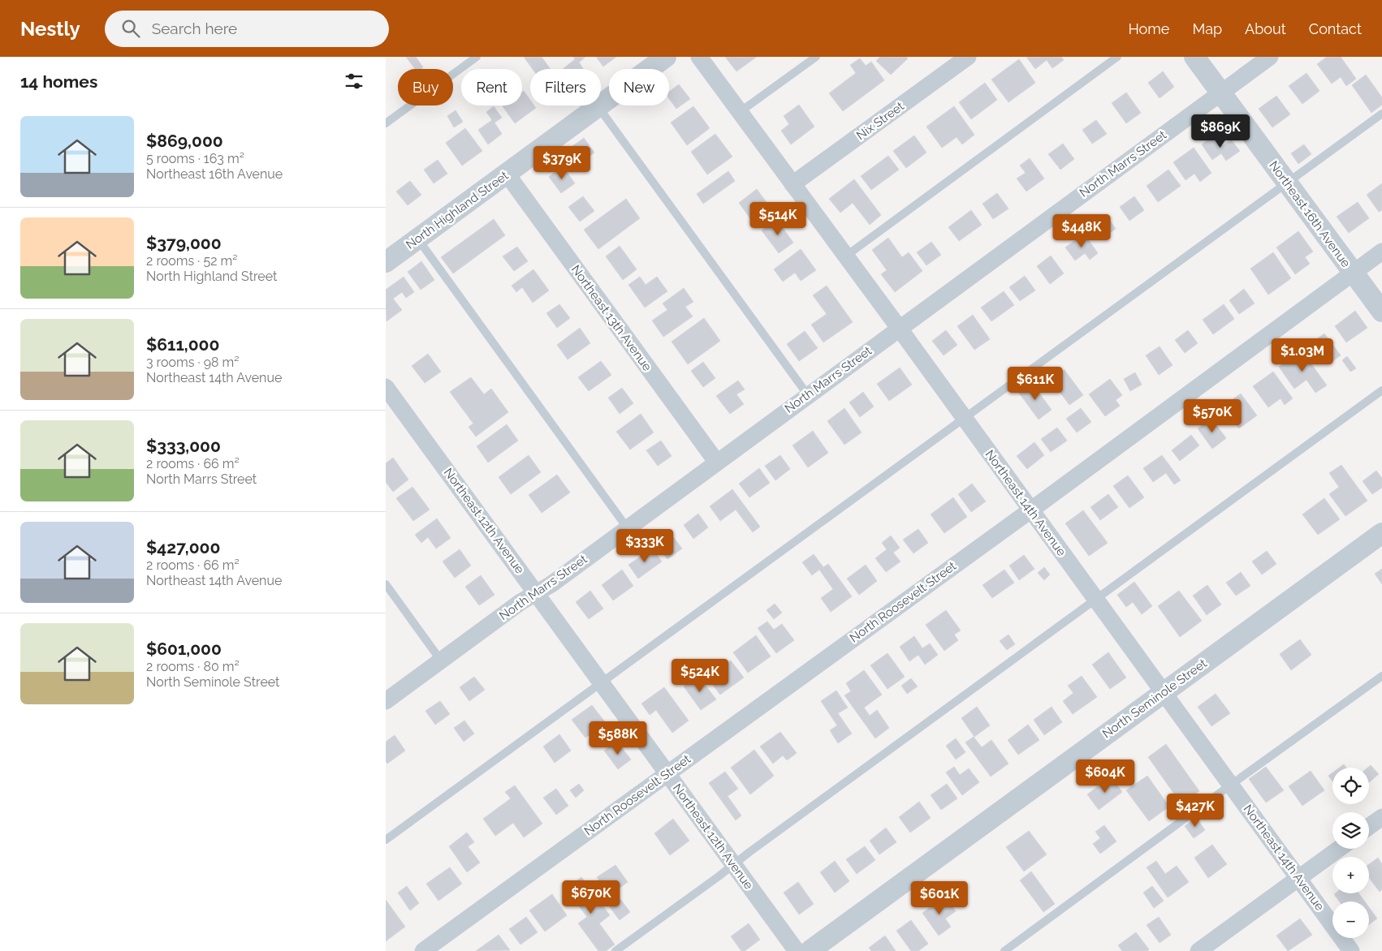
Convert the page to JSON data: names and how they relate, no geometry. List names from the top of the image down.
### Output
{
  "streets": {
    "street": [
      "Nix Street",
      "North Marrs Street",
      "North Highland Street",
      "Northeast 16th Avenue",
      "Northeast 13th Avenue",
      "Northeast 14th Avenue",
      "Northeast 12th Avenue",
      "North Roosevelt Street",
      "North Seminole Street"
    ]
  },
  "crossings": [
    ["Nix Street", "Northeast 14th Avenue"],
    ["North Marrs Street", "Northeast 16th Avenue"],
    ["North Marrs Street", "Northeast 13th Avenue"],
    ["North Marrs Street", "Northeast 14th Avenue"],
    ["North Marrs Street", "Northeast 12th Avenue"],
    ["North Highland Street", "Northeast 13th Avenue"],
    ["Northeast 16th Avenue", "North Roosevelt Street"],
    ["Northeast 14th Avenue", "North Roosevelt Street"],
    ["Northeast 14th Avenue", "North Seminole Street"],
    ["Northeast 12th Avenue", "North Roosevelt Street"]
  ],
  "page": {
    "header": "Nestly",
    "search": "Search here",
    "nav": [
      "Home",
      "Map",
      "About",
      "Contact"
    ],
    "heading": "14 homes",
    "chip": [
      "Buy",
      "Rent",
      "Filters",
      "New"
    ],
    "list": [
      {
        "name": "$869,000",
        "note": "5 rooms · 163 m² · Northeast 16th Avenue"
      },
      {
        "name": "$379,000",
        "note": "2 rooms · 52 m² · North Highland Street"
      },
      {
        "name": "$611,000",
        "note": "3 rooms · 98 m² · Northeast 14th Avenue"
      },
      {
        "name": "$333,000",
        "note": "2 rooms · 66 m² · North Marrs Street"
      },
      {
        "name": "$427,000",
        "note": "2 rooms · 66 m² · Northeast 14th Avenue"
      },
      {
        "name": "$601,000",
        "note": "2 rooms · 80 m² · North Seminole Street"
      }
    ],
    "price": [
      "$869K",
      "$379K",
      "$514K",
      "$448K",
      "$1.03M",
      "$611K",
      "$570K",
      "$333K",
      "$524K",
      "$588K",
      "$604K",
      "$427K",
      "$670K",
      "$601K"
    ],
    "map_buttons": ["+", "−"]
  }
}
